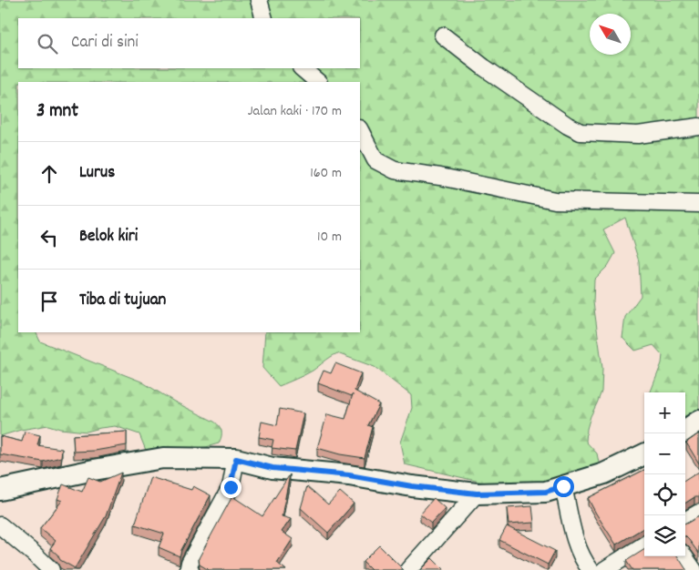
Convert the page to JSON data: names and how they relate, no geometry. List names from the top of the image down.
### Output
{
  "north": "top left",
  "page": {
    "search": "Cari di sini",
    "heading": ["3 mnt", "Jalan kaki · 170 m"],
    "list": [
      ["Lurus", "160 m"],
      ["Belok kiri", "10 m"],
      "Tiba di tujuan"
    ],
    "map_buttons": ["+", "−"]
  }
}
